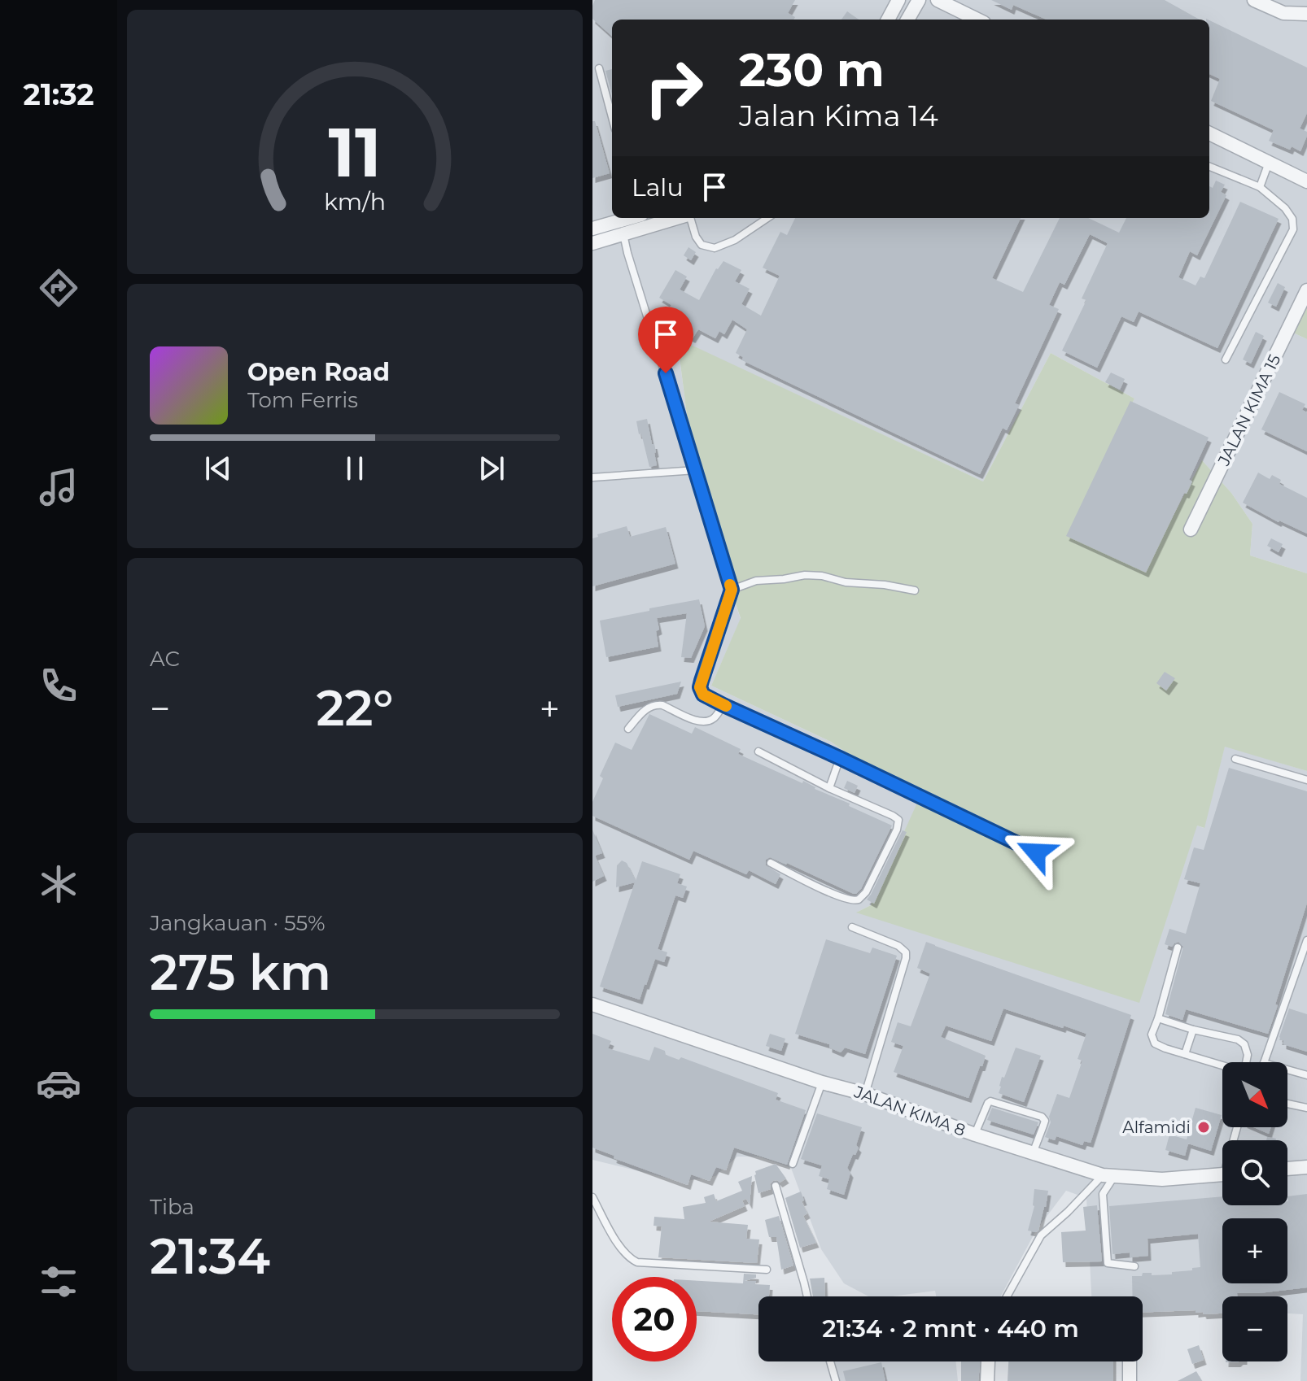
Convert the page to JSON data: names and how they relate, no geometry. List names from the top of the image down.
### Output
{
  "streets": {
    "street": ["JALAN KIMA 15", "JALAN KIMA 8"]
  },
  "places": ["Alfamidi"],
  "north": "bottom right",
  "page": {
    "tabs": "21:32",
    "turn": ["230 m", "Jalan Kima 14"],
    "then": "Lalu",
    "song": ["Open Road", "Tom Ferris"],
    "tile": [
      "AC",
      ["Jangkauan · 55%", "275 km"],
      ["Tiba", "21:34"]
    ],
    "heat": ["−", "22°", "+"],
    "map_buttons": ["+", "−"],
    "limit": "20",
    "trip": "21:34 · 2 mnt · 440 m",
    "gauge": ["11", "km/h"]
  }
}
